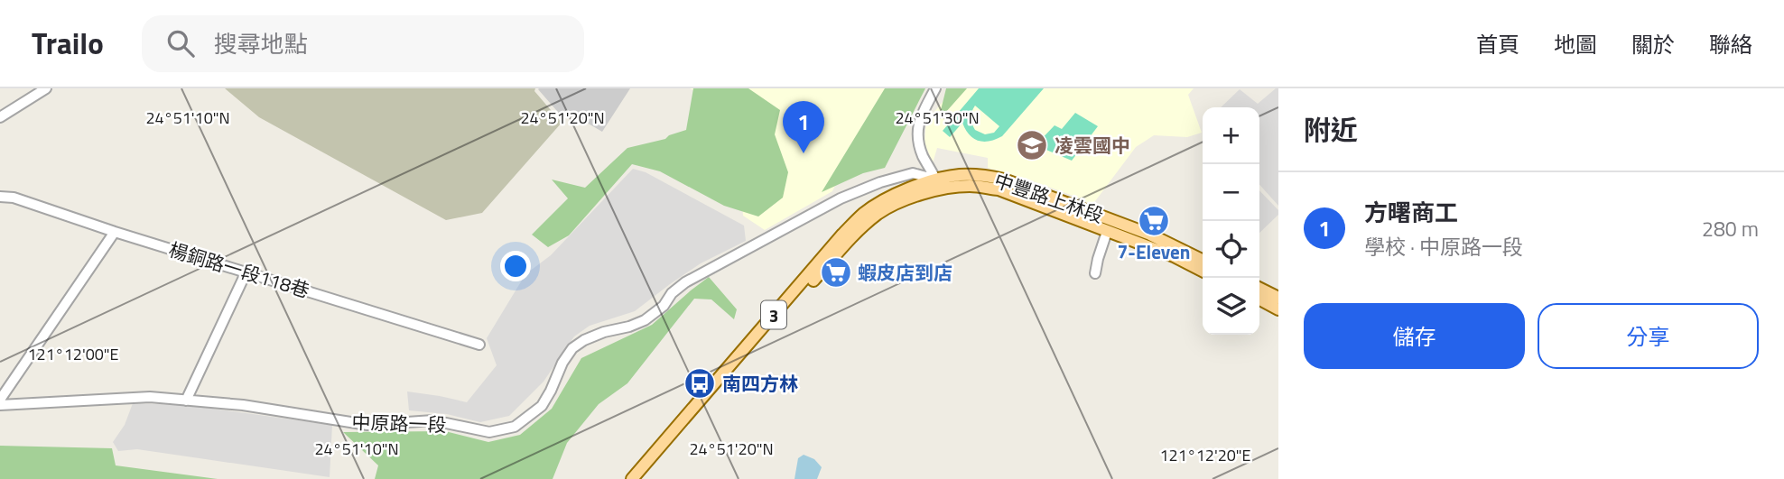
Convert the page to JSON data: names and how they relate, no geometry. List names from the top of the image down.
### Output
{
  "streets": {
    "main road": ["中豐路上林段", "3"],
    "street": ["楊銅路一段118巷", "中原路一段"]
  },
  "crossings": [
    ["中豐路上林段", "中原路一段"]
  ],
  "places": {
    "school or university": ["凌雲國中"],
    "supermarket": ["7-Eleven", "蝦皮店到店"],
    "bus stop": ["南四方林"]
  },
  "page": {
    "header": "Trailo",
    "search": "搜尋地點",
    "nav": [
      "首頁",
      "地圖",
      "關於",
      "聯絡"
    ],
    "heading": "附近",
    "pins": "1",
    "map_buttons": ["+", "−"],
    "list": [
      {
        "mark": "1",
        "name": "方曙商工",
        "note": "學校 · 中原路一段",
        "value": "280 m"
      }
    ],
    "buttons": ["儲存", "分享"]
  },
  "coordinates": [
    "24°51'10\"N",
    "24°51'20\"N",
    "24°51'30\"N",
    "121°12'00\"E",
    "121°12'20\"E"
  ]
}
